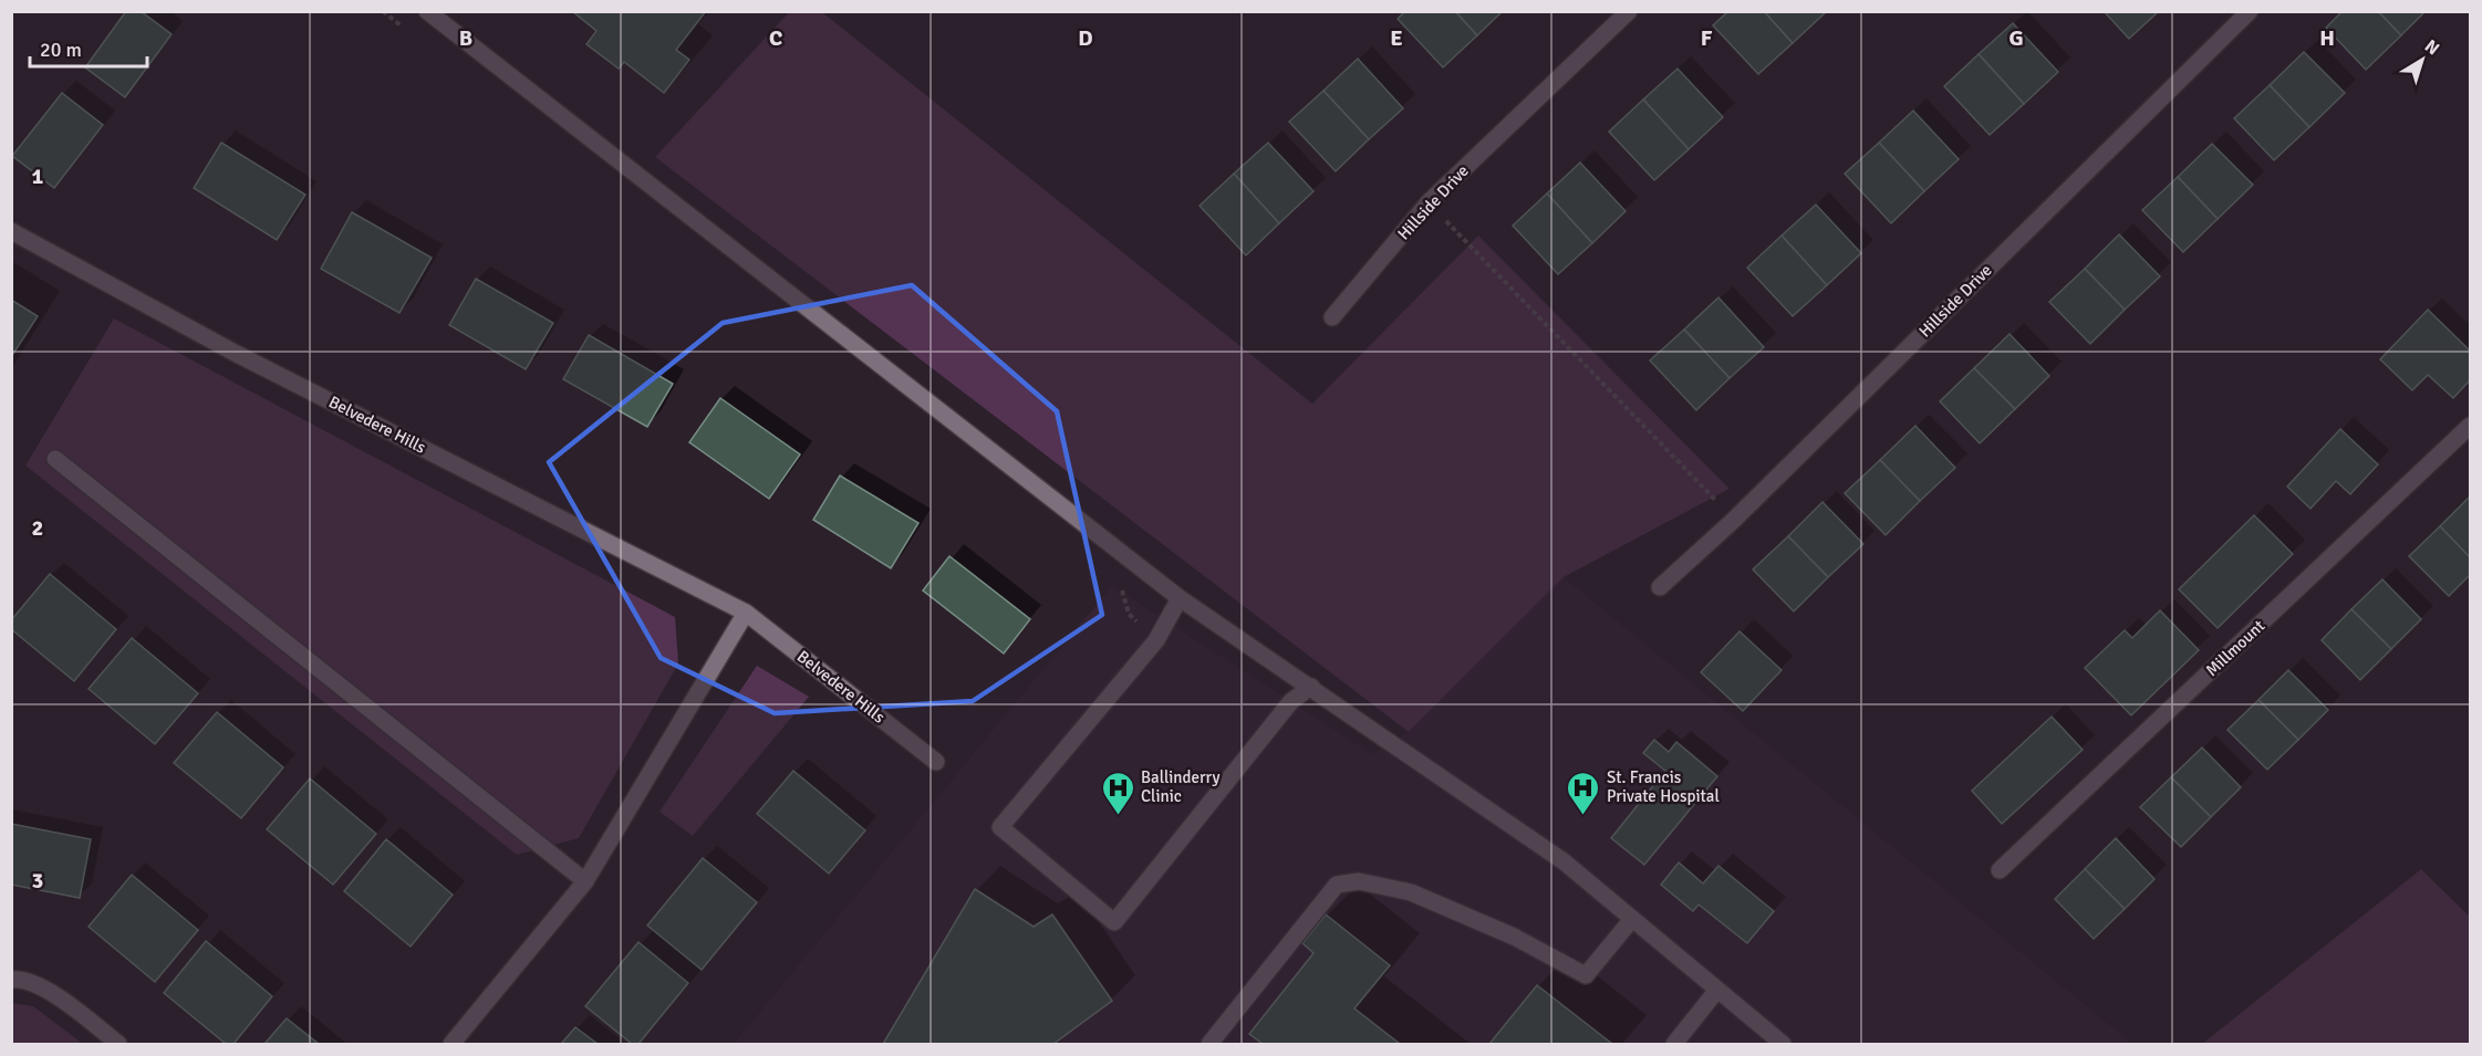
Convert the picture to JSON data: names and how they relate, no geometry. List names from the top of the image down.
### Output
{
  "streets": {
    "street": ["Hillside Drive", "Belvedere Hills", "Millmount"]
  },
  "places": {
    "hospital": ["Ballinderry Clinic", "St. Francis Private Hospital"]
  },
  "scale_bar": "20 m",
  "north": "top right",
  "grid": {
    "columns": [
      "B",
      "C",
      "D",
      "E",
      "F",
      "G",
      "H"
    ],
    "rows": ["1", "2", "3"]
  }
}
